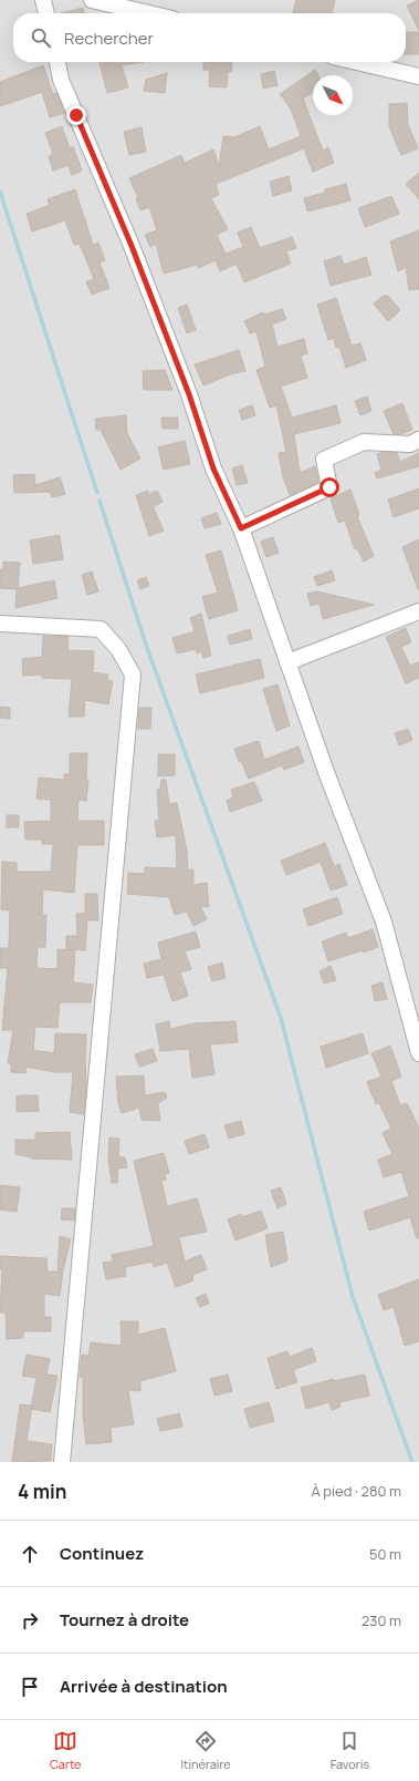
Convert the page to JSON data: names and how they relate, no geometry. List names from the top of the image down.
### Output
{
  "north": "bottom right",
  "page": {
    "search": "Rechercher",
    "heading": ["4 min", "À pied · 280 m"],
    "list": [
      ["Continuez", "50 m"],
      ["Tournez à droite", "230 m"],
      "Arrivée à destination"
    ],
    "nav": ["Carte", "Itinéraire", "Favoris"]
  }
}
